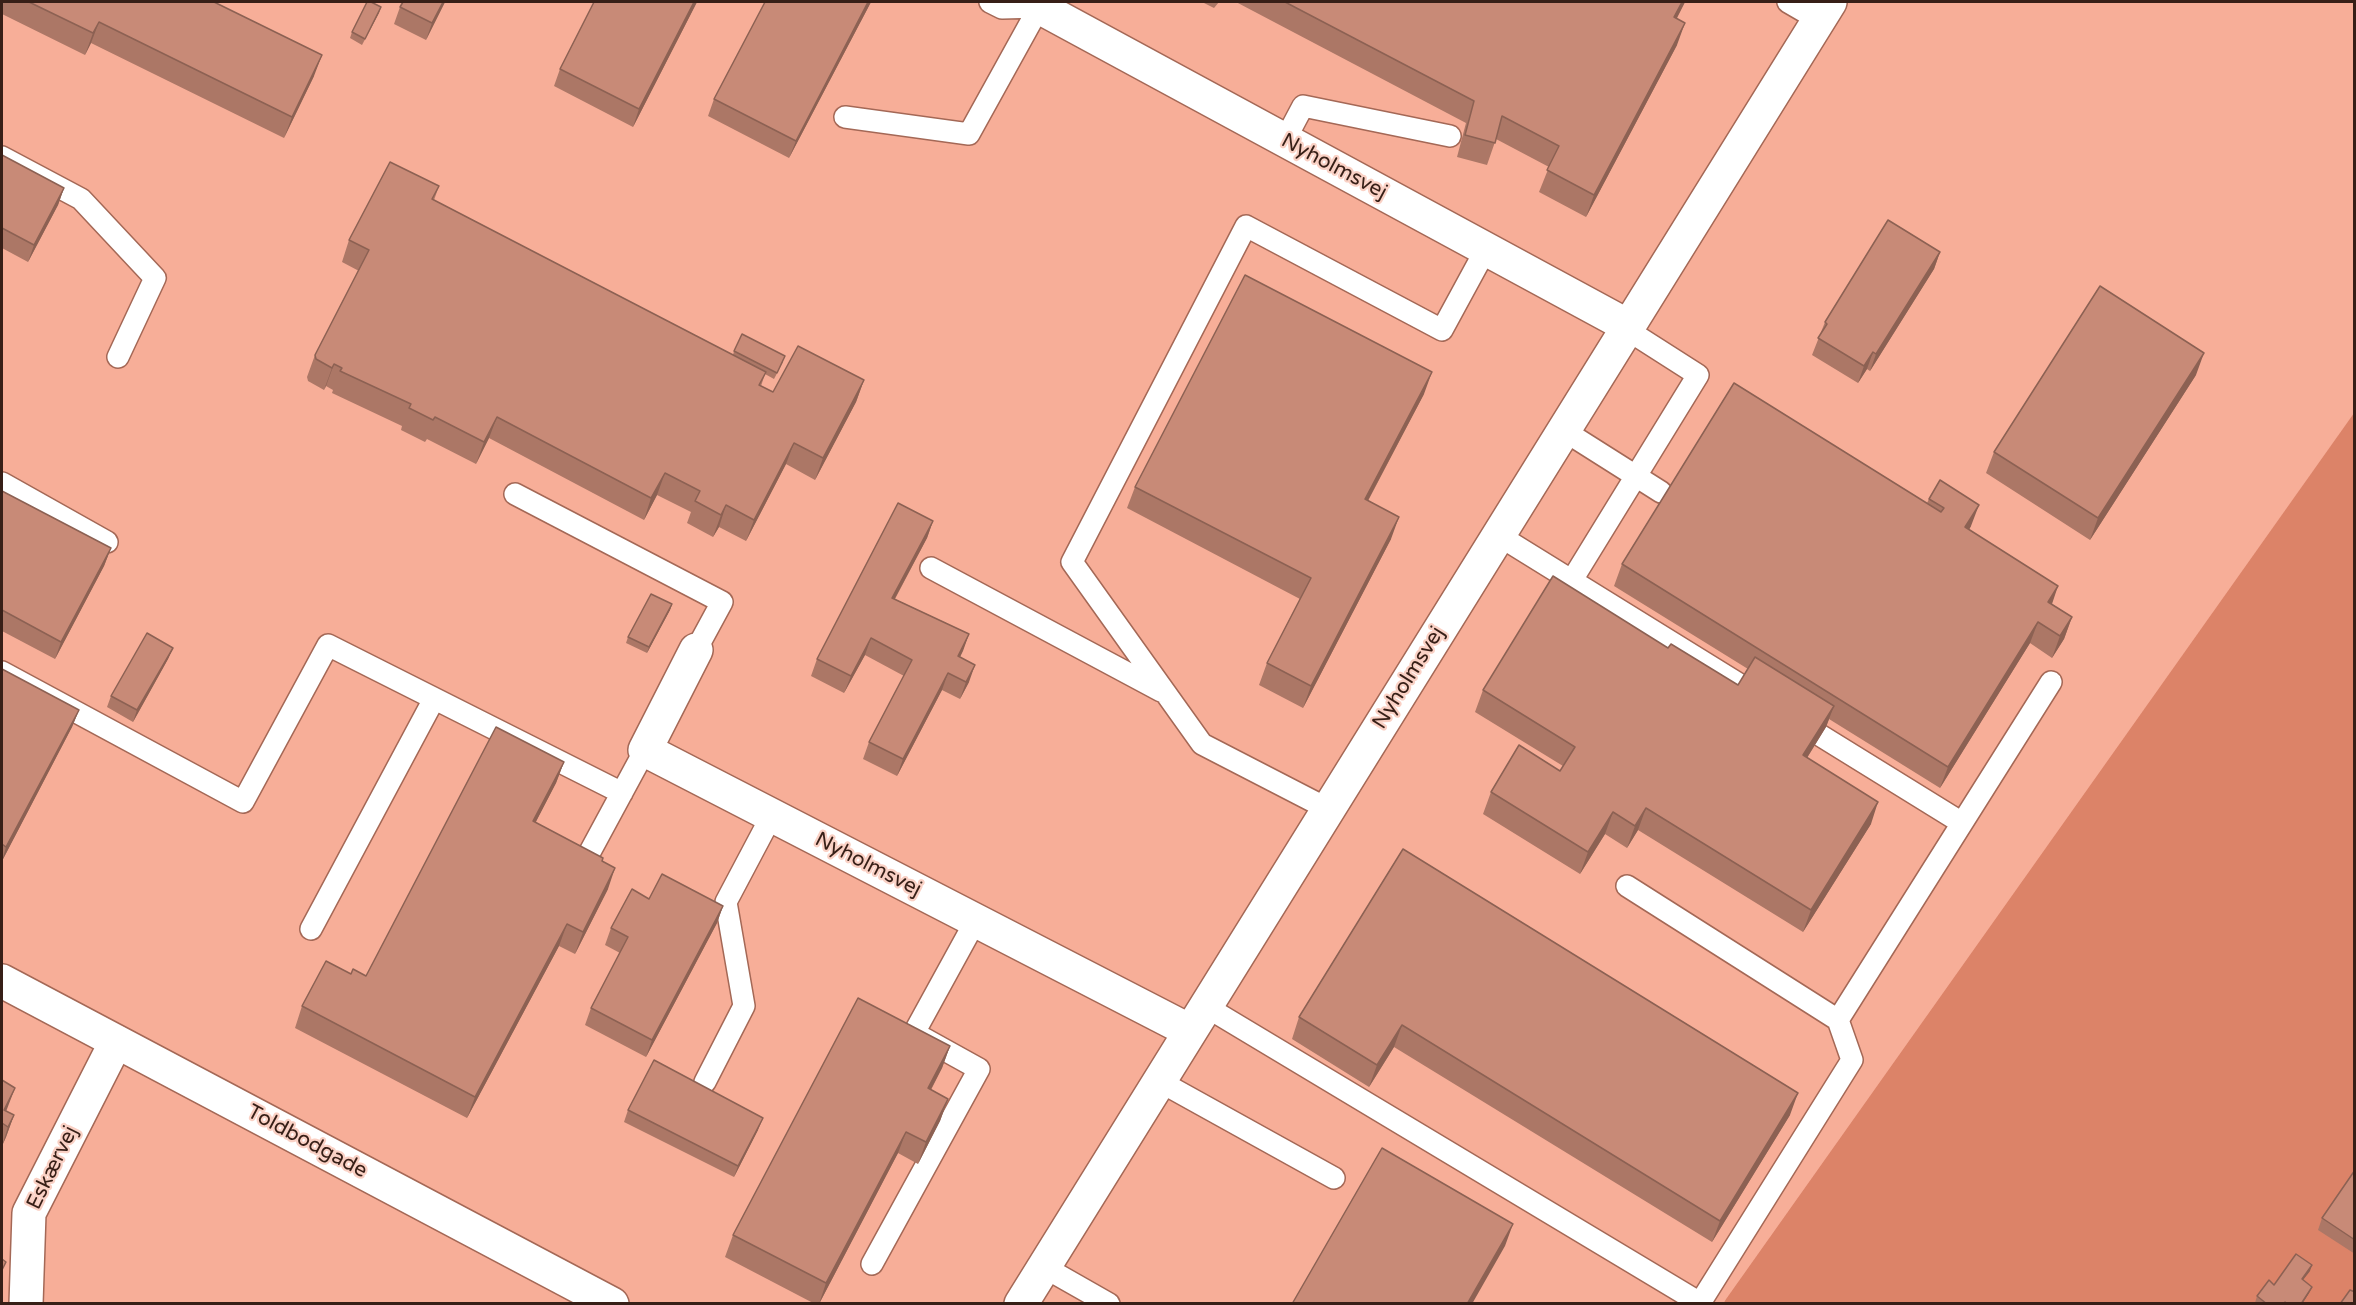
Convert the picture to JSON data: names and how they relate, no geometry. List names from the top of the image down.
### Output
{
  "streets": {
    "street": ["Nyholmsvej", "Toldbodgade", "Eskærvej"]
  },
  "crossings": [
    ["Toldbodgade", "Eskærvej"]
  ]
}
